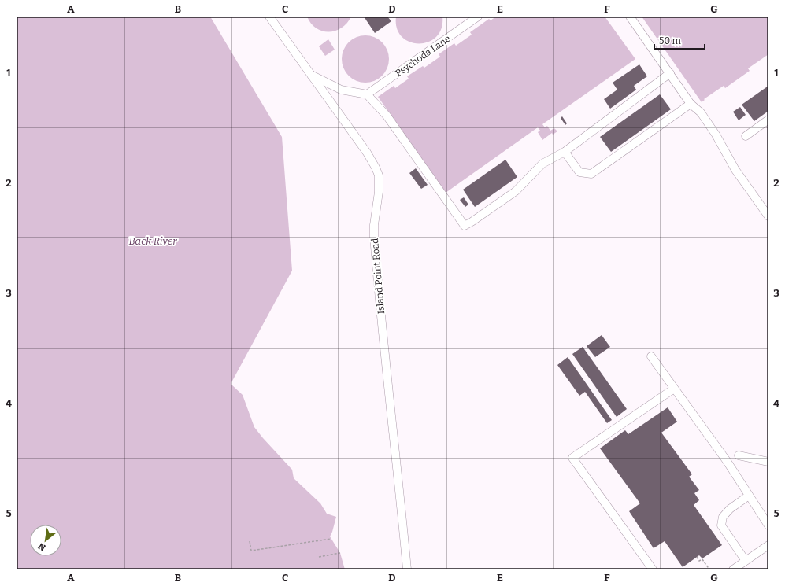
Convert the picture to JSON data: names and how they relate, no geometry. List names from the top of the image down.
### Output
{
  "streets": {
    "street": ["Psychoda Lane", "Island Point Road"]
  },
  "water": ["Back River"],
  "scale_bar": "50 m",
  "north": "bottom left",
  "grid": {
    "columns": [
      "A",
      "B",
      "C",
      "D",
      "E",
      "F",
      "G"
    ],
    "rows": [
      "1",
      "2",
      "3",
      "4",
      "5"
    ]
  }
}
